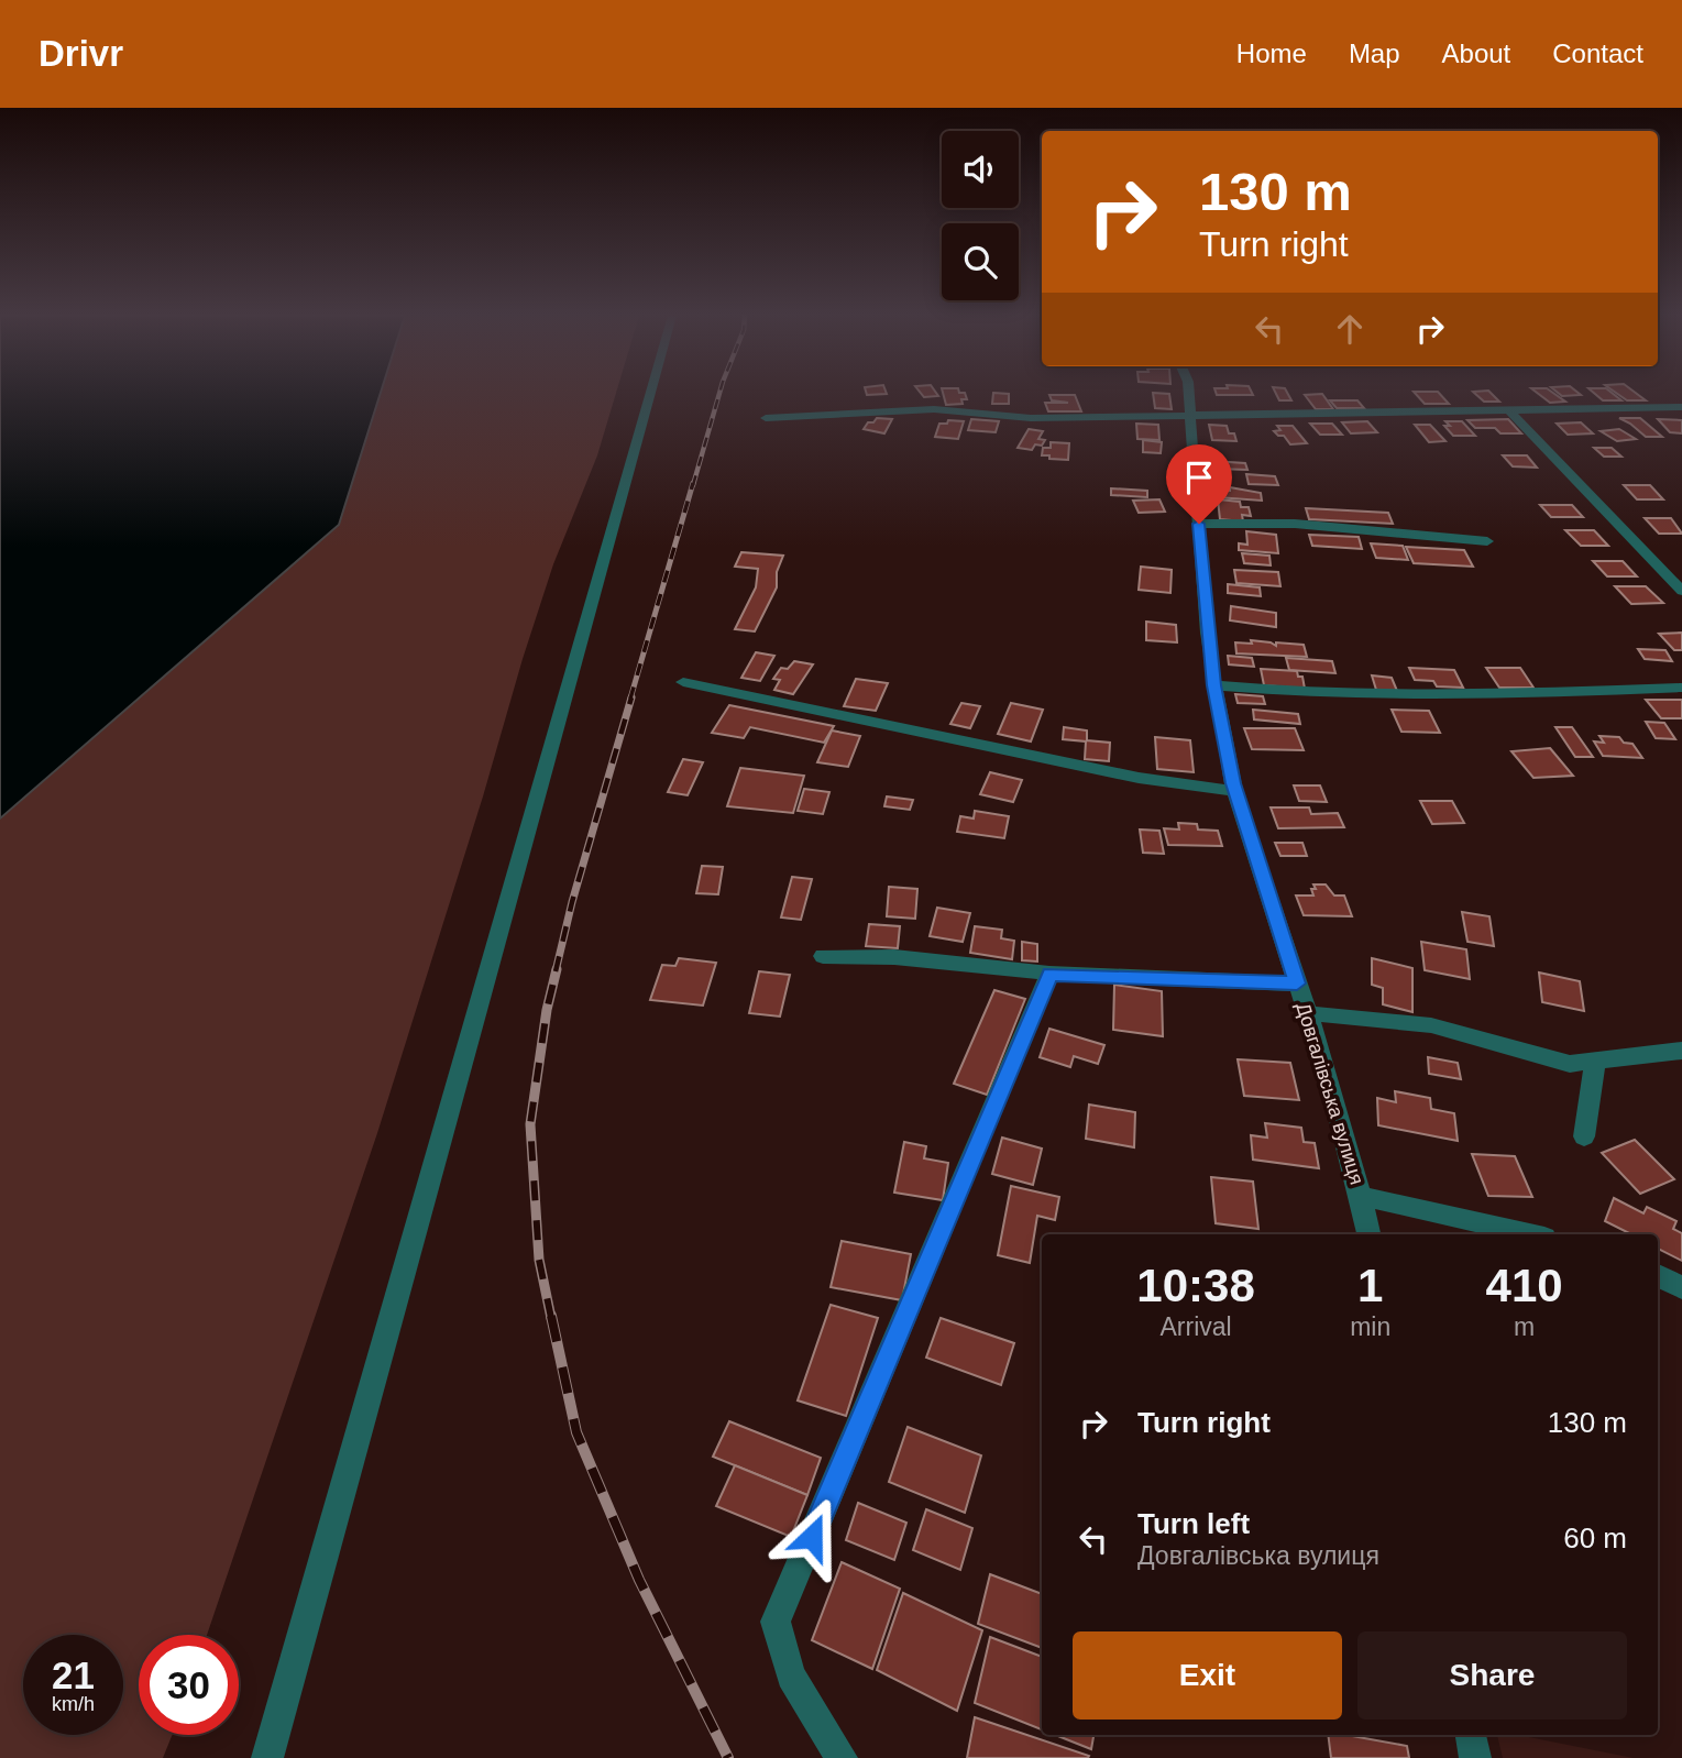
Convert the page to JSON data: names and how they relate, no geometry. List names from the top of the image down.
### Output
{
  "streets": {
    "street": ["Довгалівська вулиця"]
  },
  "page": {
    "header": "Drivr",
    "nav": [
      "Home",
      "Map",
      "About",
      "Contact"
    ],
    "turn": ["130 m", "Turn right"],
    "eta": [
      "10:38",
      "Arrival",
      "1",
      "min",
      "410",
      "m"
    ],
    "list": [
      {
        "name": "Turn right",
        "value": "130 m"
      },
      {
        "name": "Turn left",
        "note": "Довгалівська вулиця",
        "value": "60 m"
      }
    ],
    "buttons": ["Exit", "Share"],
    "speed": "21 km/h",
    "limit": "30"
  }
}
